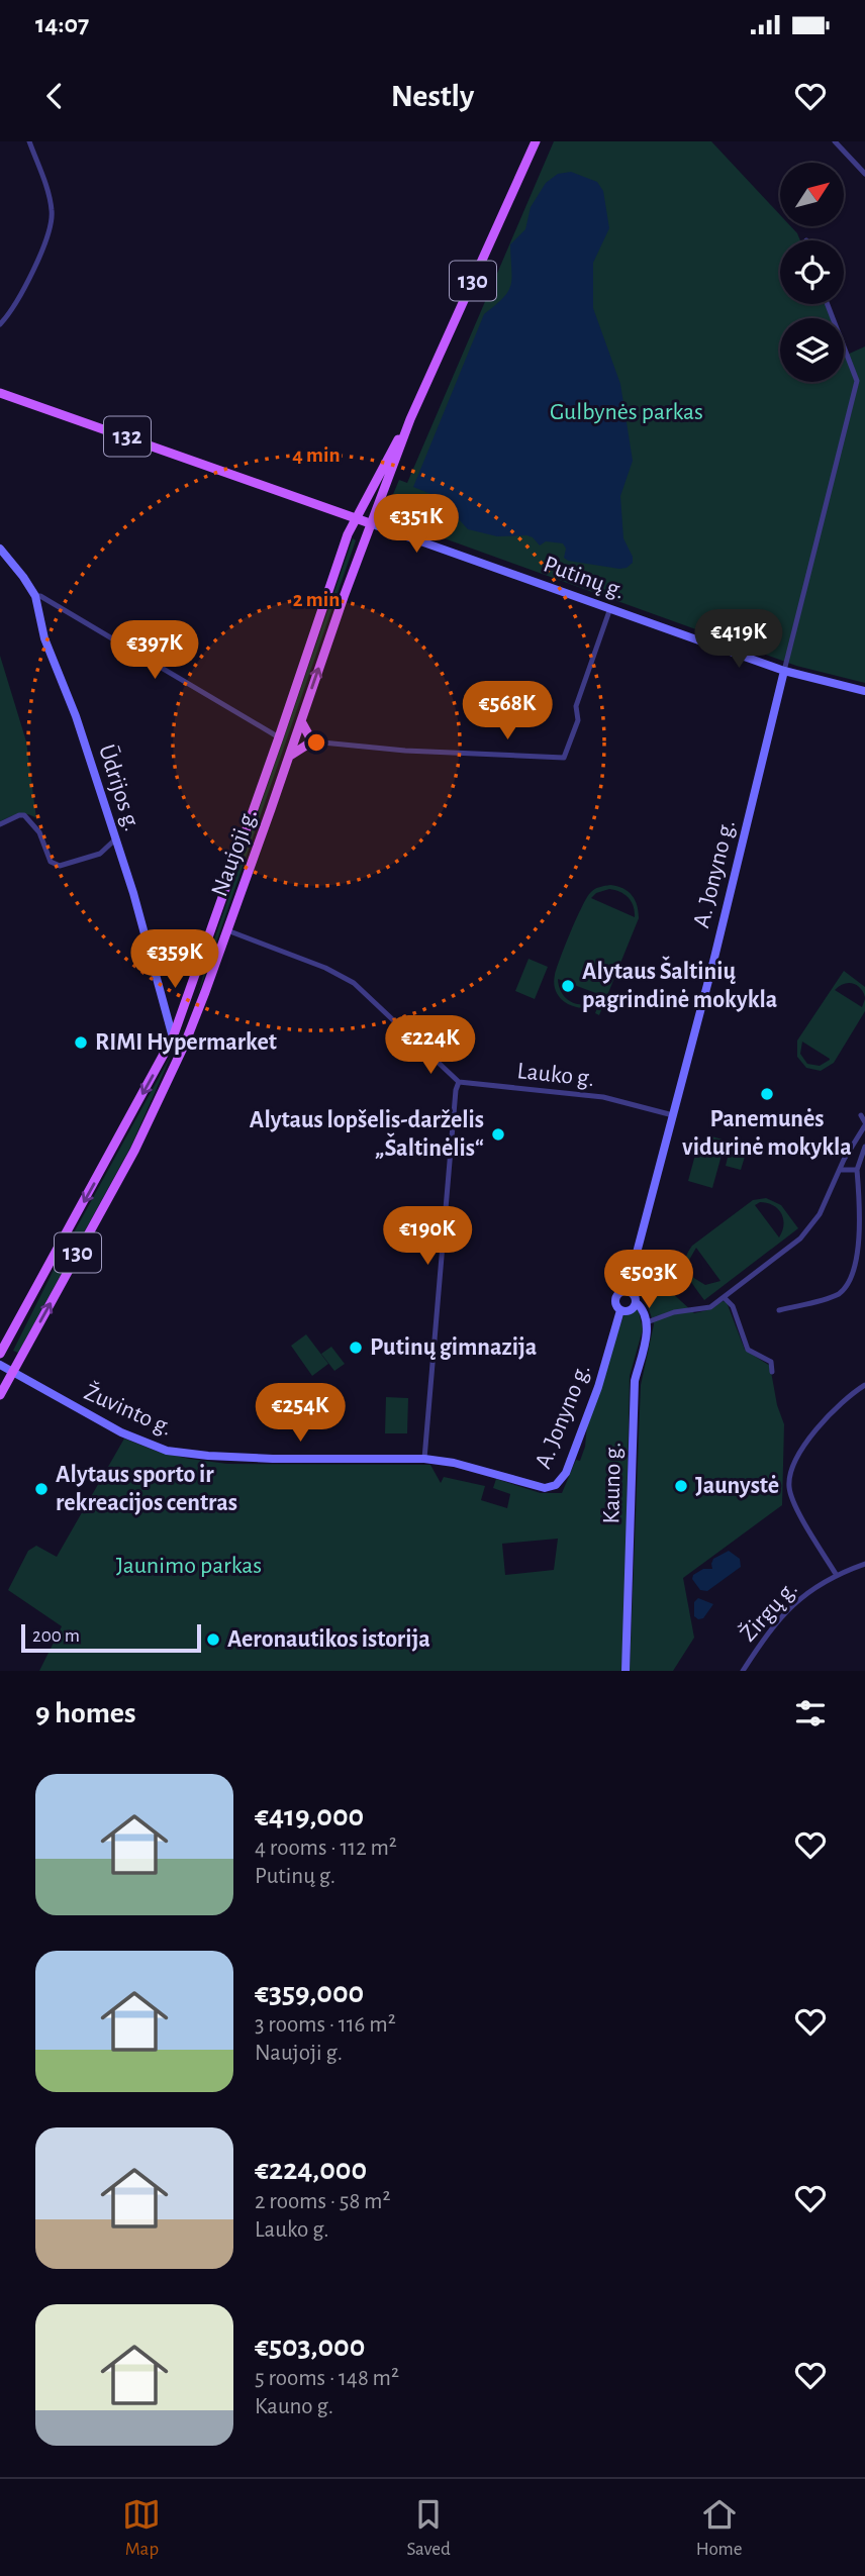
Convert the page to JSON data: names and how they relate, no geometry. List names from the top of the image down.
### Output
{
  "streets": {
    "main road": ["130", "132", "Naujoji g."],
    "street": [
      "Putinų g.",
      "Ūdrijos g.",
      "A. Jonyno g.",
      "Lauko g.",
      "Žuvinto g.",
      "Kauno g.",
      "Žirgų g."
    ]
  },
  "crossings": [
    ["132", "Putinų g."],
    ["132", "Naujoji g."],
    ["Putinų g.", "Naujoji g."],
    ["Putinų g.", "A. Jonyno g."],
    ["Ūdrijos g.", "Naujoji g."],
    ["Naujoji g.", "Žuvinto g."],
    ["A. Jonyno g.", "Lauko g."],
    ["A. Jonyno g.", "Žuvinto g."]
  ],
  "parks": ["Gulbynės parkas", "Jaunimo parkas"],
  "places": [
    "Alytaus Šaltinių pagrindinė mokykla",
    "RIMI Hypermarket",
    "Panemunės vidurinė mokykla",
    "Alytaus lopšelis-darželis „Šaltinėlis“",
    "Putinų gimnazija",
    "Jaunystė",
    "Alytaus sporto ir rekreacijos centras",
    "Aeronautikos istorija"
  ],
  "scale_bar": "200 m",
  "north": "top right",
  "page": {
    "status": "14:07",
    "header": "Nestly",
    "price": [
      "€351K",
      "€419K",
      "€397K",
      "€568K",
      "€359K",
      "€224K",
      "€190K",
      "€503K",
      "€254K"
    ],
    "scale": "200 m",
    "heading": "9 homes",
    "list": [
      {
        "name": "€419,000",
        "note": "4 rooms · 112 m² · Putinų g."
      },
      {
        "name": "€359,000",
        "note": "3 rooms · 116 m² · Naujoji g."
      },
      {
        "name": "€224,000",
        "note": "2 rooms · 58 m² · Lauko g."
      },
      {
        "name": "€503,000",
        "note": "5 rooms · 148 m² · Kauno g."
      }
    ],
    "tabs": ["Map", "Saved", "Home"]
  },
  "rings": ["4 min", "2 min"]
}
